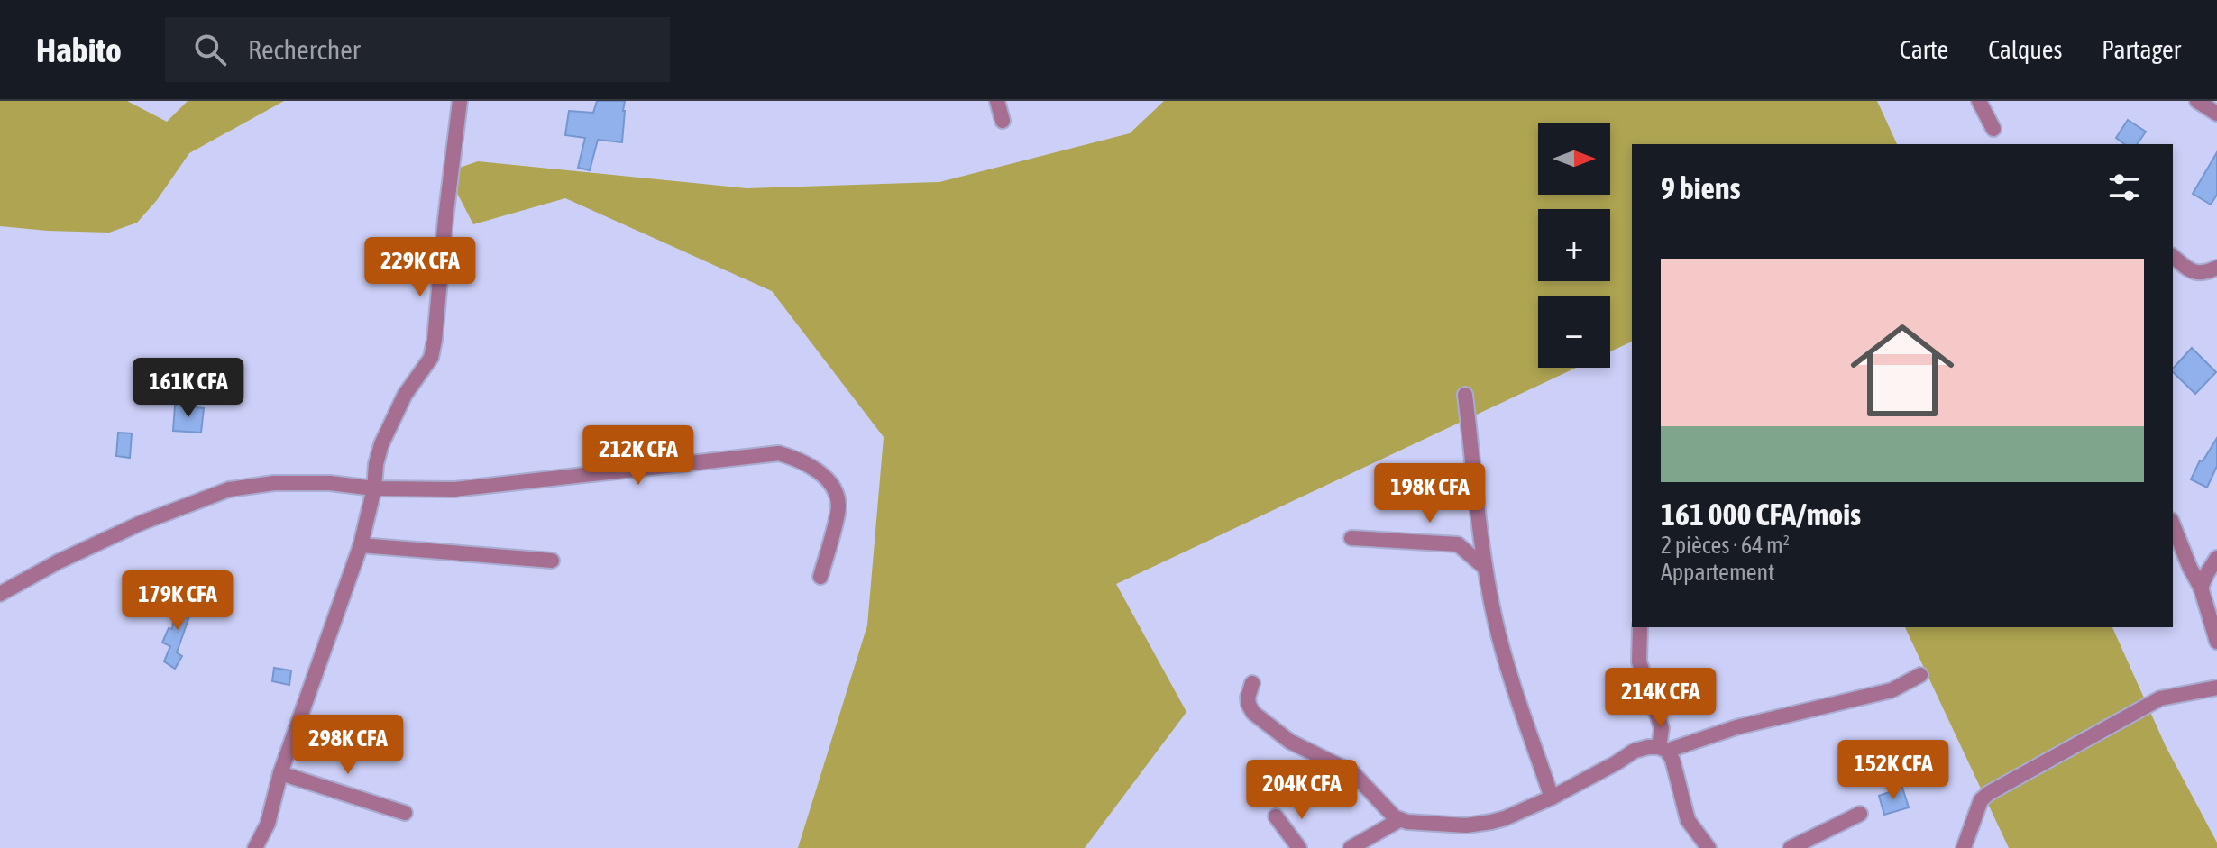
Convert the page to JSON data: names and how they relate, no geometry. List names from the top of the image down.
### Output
{
  "north": "right",
  "page": {
    "header": "Habito",
    "search": "Rechercher",
    "nav": ["Carte", "Calques", "Partager"],
    "map_buttons": ["+", "−"],
    "heading": "9 biens",
    "list": [
      {
        "name": "161 000 CFA/mois",
        "note": "2 pièces · 64 m² · Appartement"
      }
    ],
    "price": [
      "229K CFA",
      "161K CFA",
      "212K CFA",
      "198K CFA",
      "179K CFA",
      "214K CFA",
      "298K CFA",
      "152K CFA",
      "204K CFA"
    ]
  }
}
